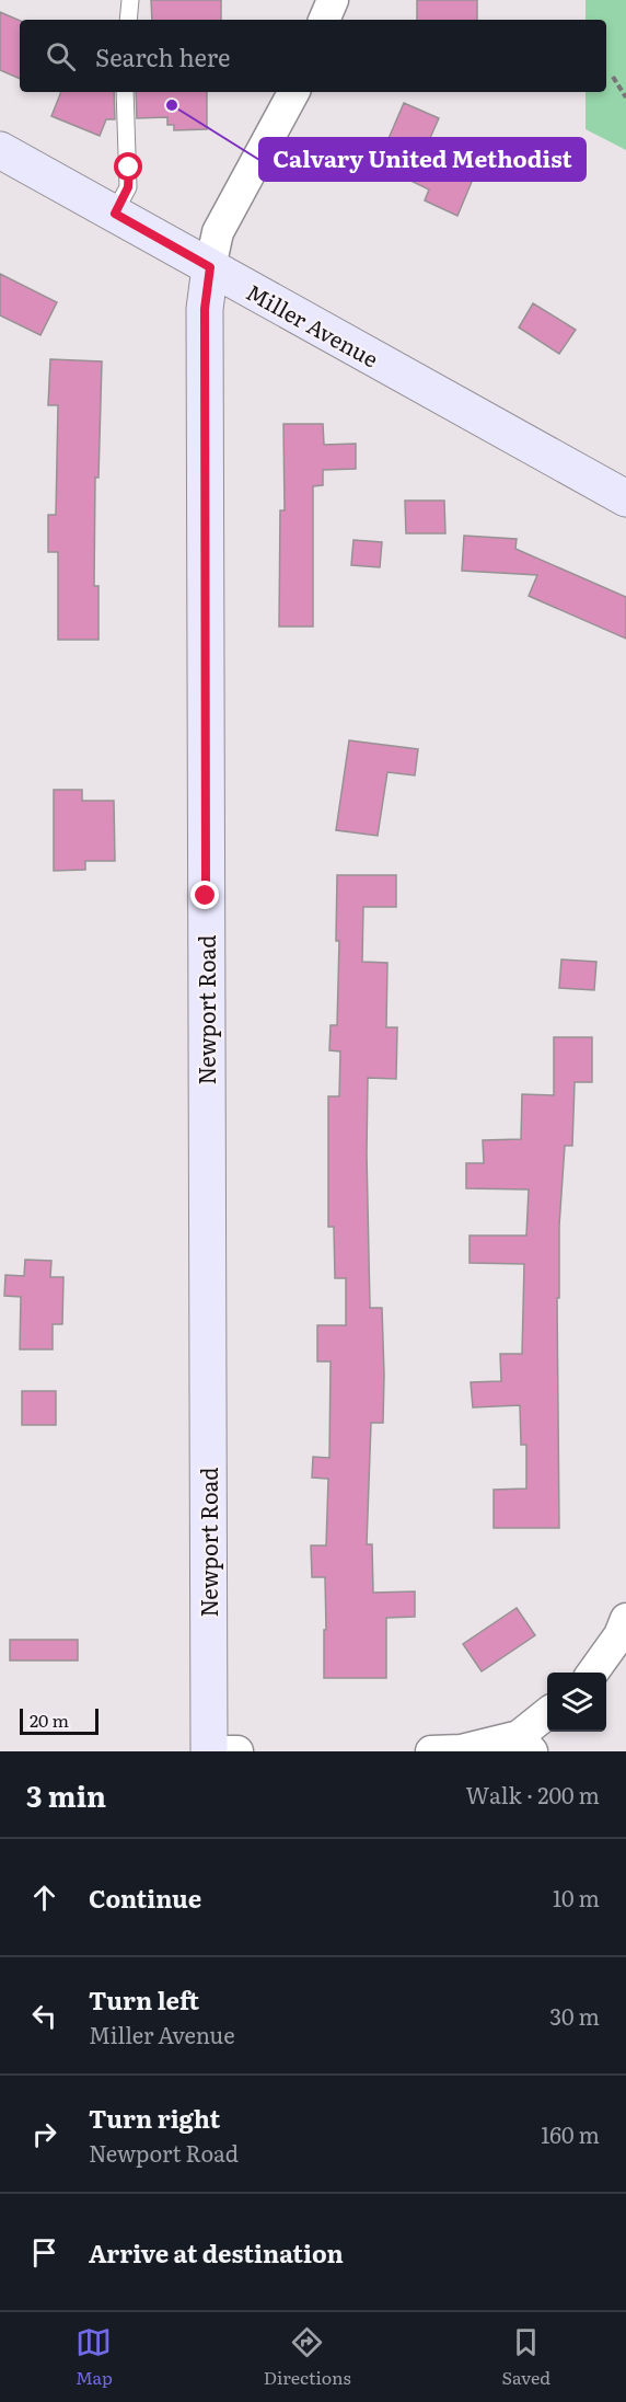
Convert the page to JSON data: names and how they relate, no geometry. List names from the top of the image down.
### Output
{
  "streets": {
    "street": ["Miller Avenue", "Newport Road"]
  },
  "crossings": [
    ["Miller Avenue", "Newport Road"]
  ],
  "places": ["Calvary United Methodist"],
  "scale_bar": "20 m",
  "page": {
    "search": "Search here",
    "scale": "20 m",
    "heading": ["3 min", "Walk · 200 m"],
    "list": [
      ["Continue", "10 m"],
      ["Turn left", "Miller Avenue", "30 m"],
      ["Turn right", "Newport Road", "160 m"],
      "Arrive at destination"
    ],
    "nav": ["Map", "Directions", "Saved"]
  }
}
